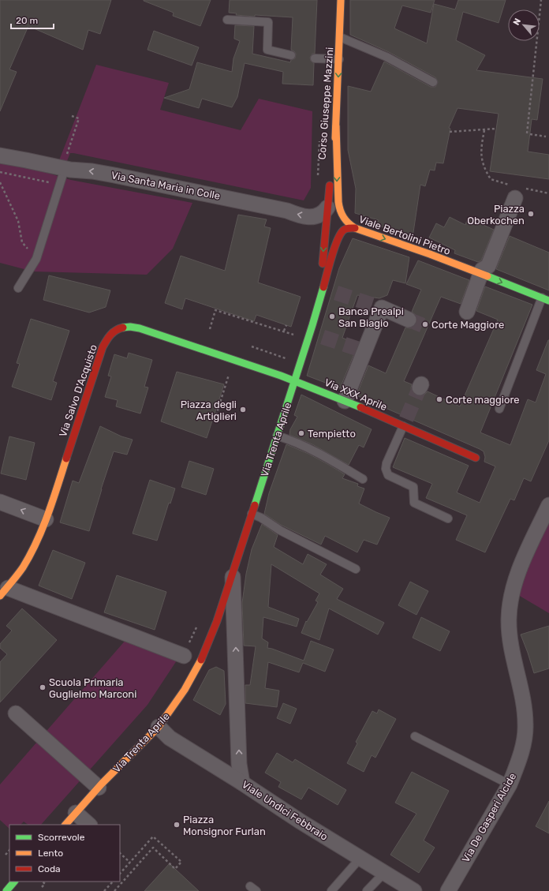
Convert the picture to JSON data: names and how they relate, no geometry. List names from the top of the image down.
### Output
{
  "streets": {
    "main road": [
      "Corso Giuseppe Mazzini",
      "Viale Bertolini Pietro",
      "Via Salvo D'Acquisto",
      "Via XXX Aprile",
      "Via Trenta Aprile"
    ],
    "street": ["Via Santa Maria in Colle", "Viale Undici Febbraio", "Via De Gasperi Alcide"]
  },
  "crossings": [
    ["Corso Giuseppe Mazzini", "Via Santa Maria in Colle"],
    ["Corso Giuseppe Mazzini", "Viale Bertolini Pietro"],
    ["Corso Giuseppe Mazzini", "Via Trenta Aprile"],
    ["Via Santa Maria in Colle", "Via Trenta Aprile"],
    ["Viale Bertolini Pietro", "Via Trenta Aprile"],
    ["Via Salvo D'Acquisto", "Via XXX Aprile"],
    ["Via Salvo D'Acquisto", "Via Trenta Aprile"],
    ["Via XXX Aprile", "Via Trenta Aprile"],
    ["Via Trenta Aprile", "Viale Undici Febbraio"]
  ],
  "one_way": ["Via Santa Maria in Colle", "Viale Bertolini Pietro"],
  "places": [
    "Piazza Oberkochen",
    "Banca Prealpi San Biagio",
    "Corte Maggiore",
    "Corte maggiore",
    "Piazza degli Artiglieri",
    "Tempietto",
    "Scuola Primaria Guglielmo Marconi",
    "Piazza Monsignor Furlan"
  ],
  "legend": ["Scorrevole", "Lento", "Coda"],
  "scale_bar": "20 m",
  "north": "top left"
}
